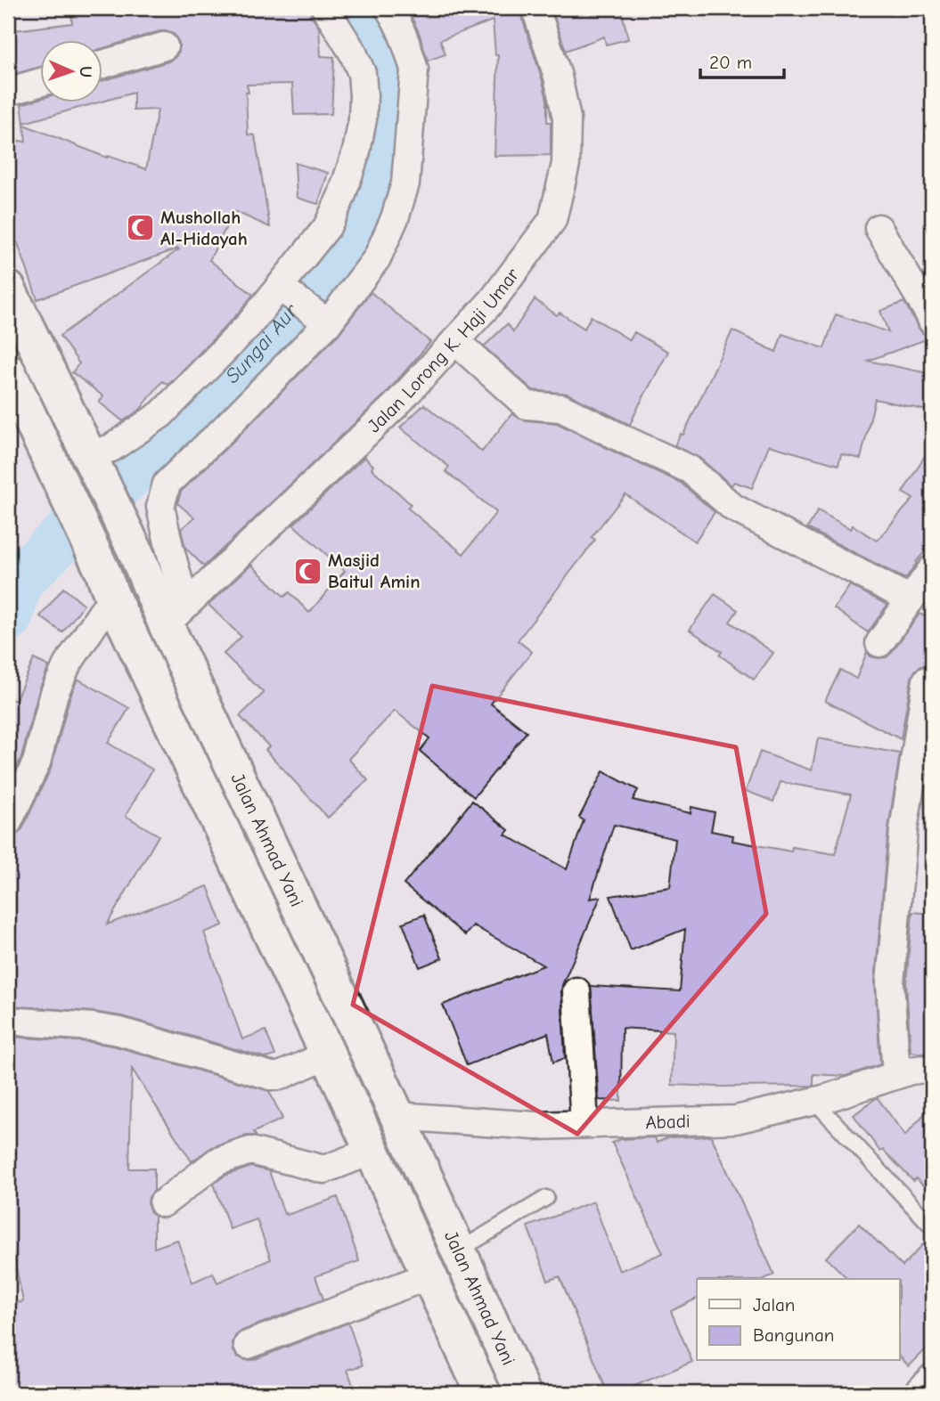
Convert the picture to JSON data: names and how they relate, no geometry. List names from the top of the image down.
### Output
{
  "streets": {
    "highway": ["Jalan Ahmad Yani"],
    "street": ["Jalan Lorong K. Haji Umar", "Abadi"]
  },
  "crossings": [
    ["Jalan Lorong K. Haji Umar", "Jalan Ahmad Yani"],
    ["Jalan Ahmad Yani", "Abadi"]
  ],
  "water": ["Sungai Aur"],
  "places": {
    "mosque": ["Mushollah Al-Hidayah", "Masjid Baitul Amin"]
  },
  "legend": ["Jalan", "Bangunan"],
  "scale_bar": "20 m",
  "north": "right"
}
